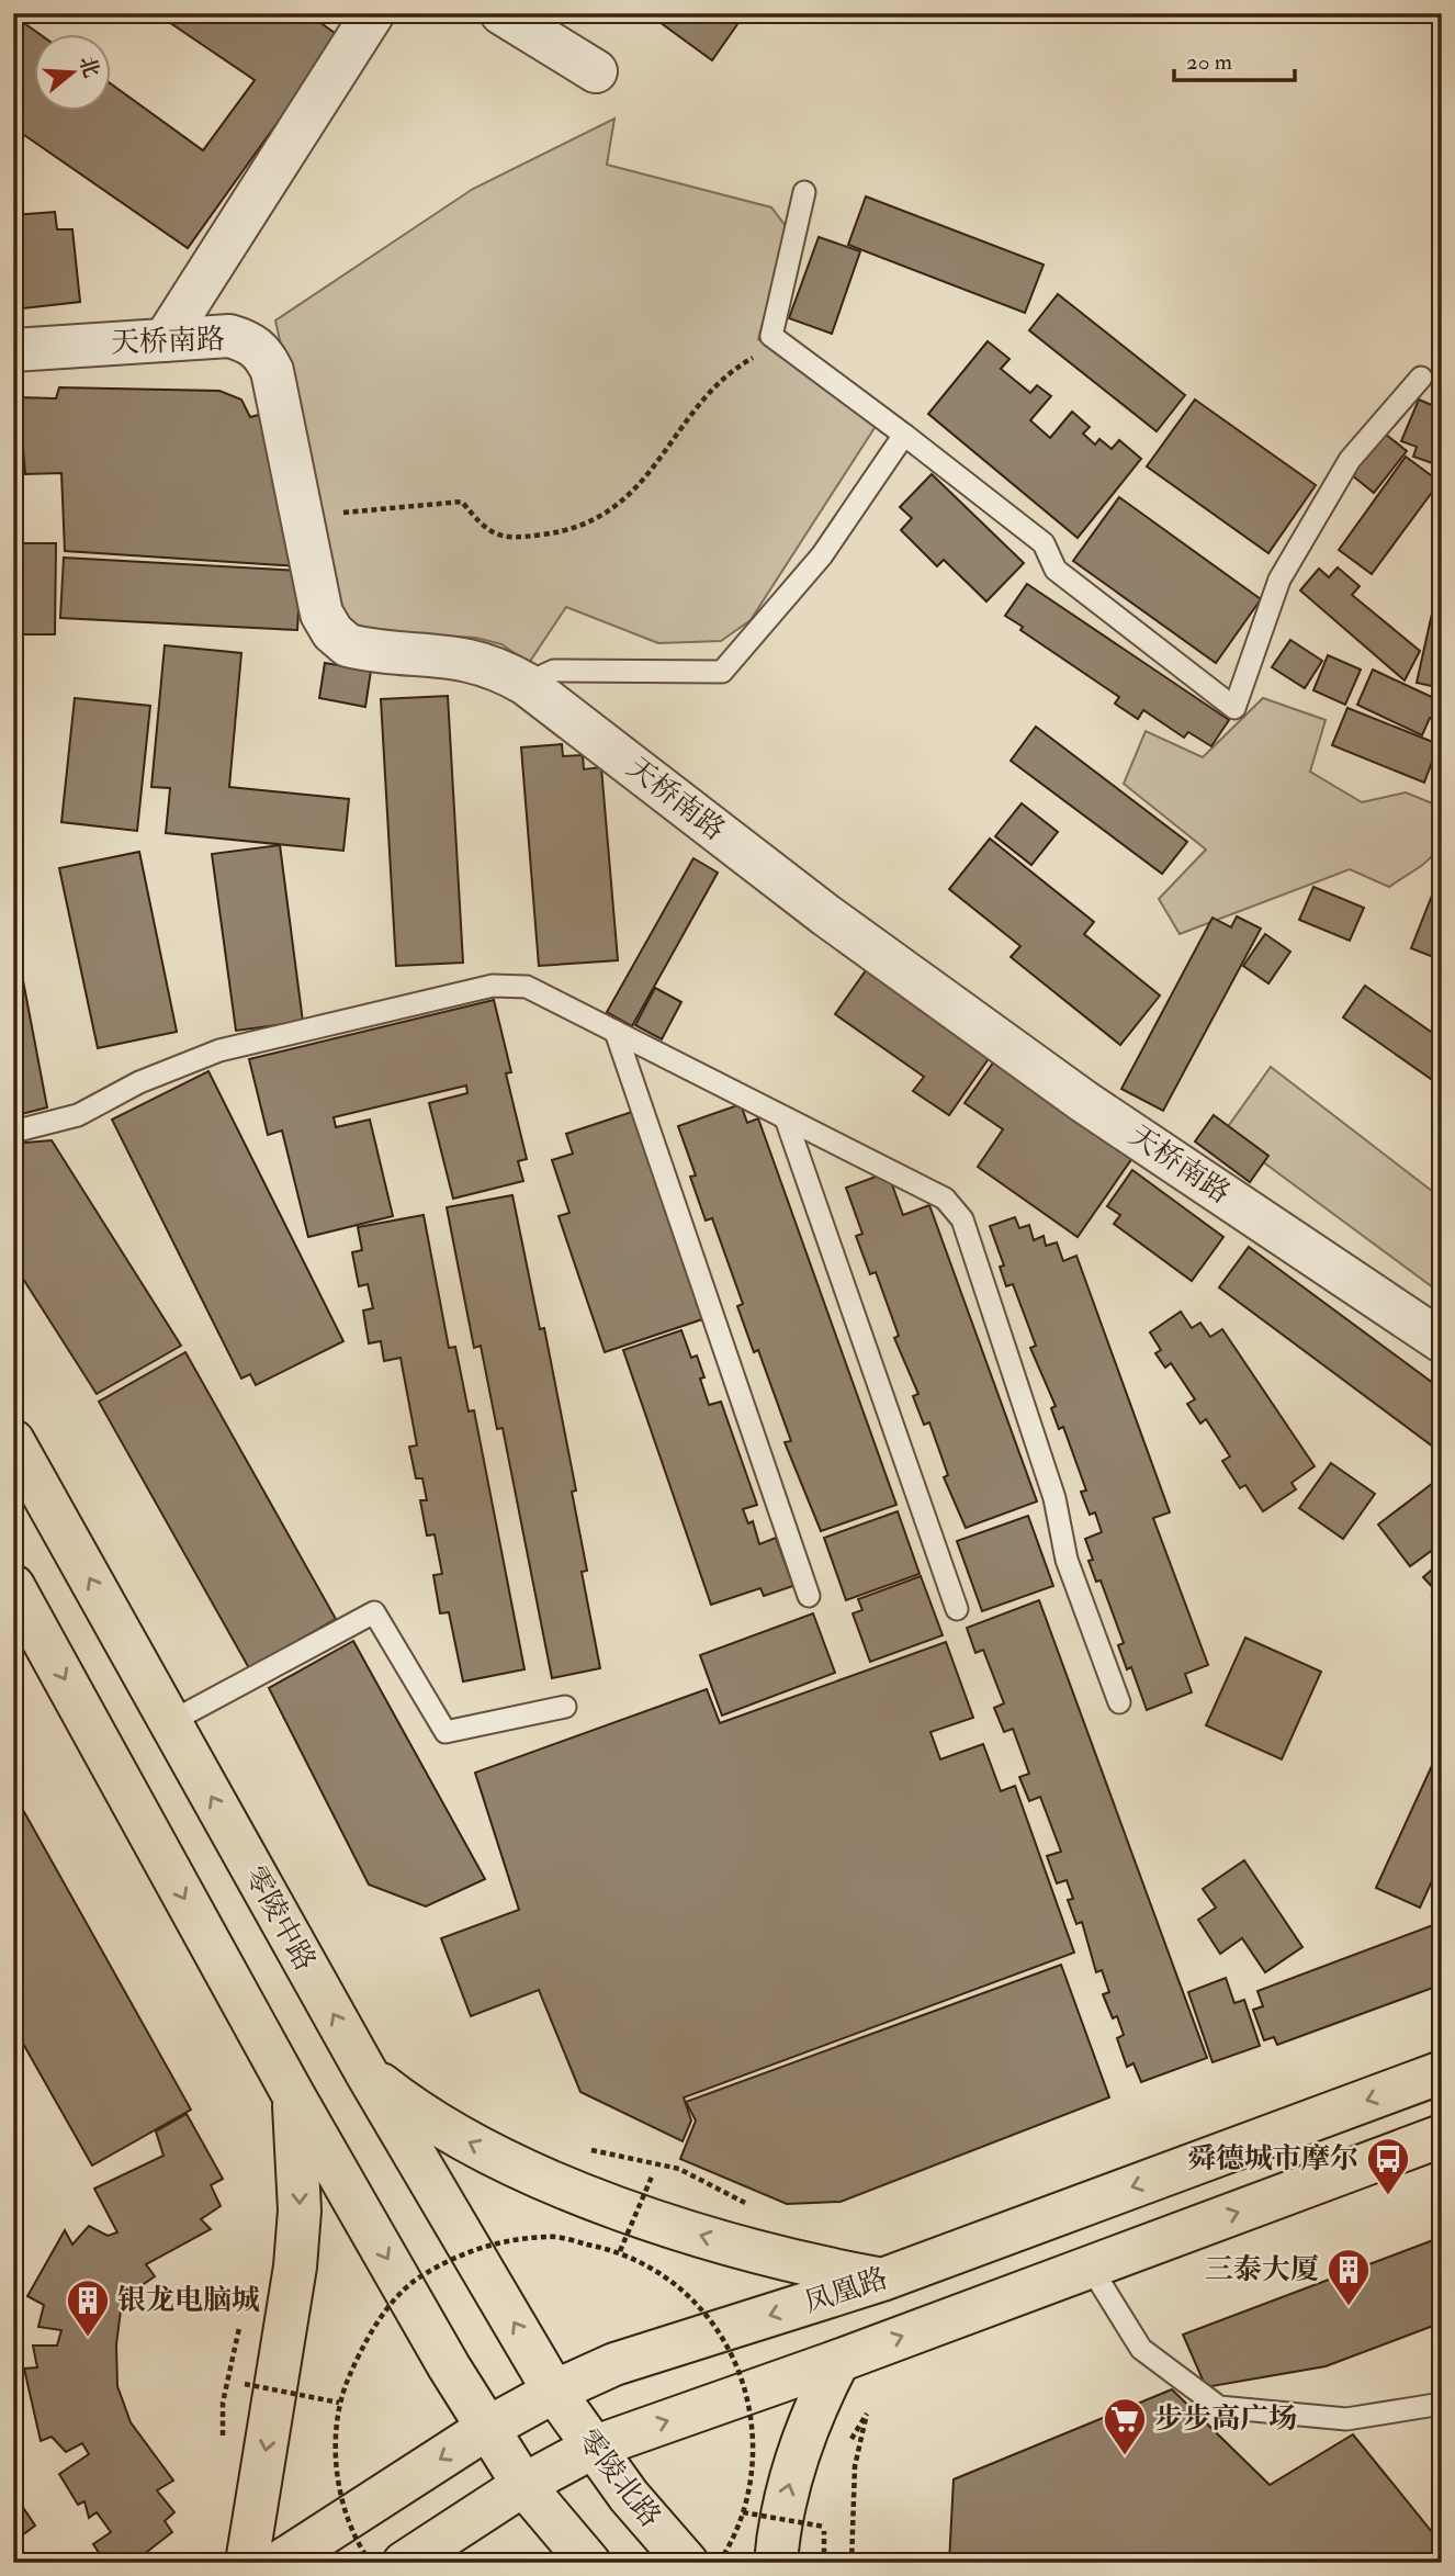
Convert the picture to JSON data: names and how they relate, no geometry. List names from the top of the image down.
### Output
{
  "streets": {
    "main road": ["零陵中路", "凤凰路", "零陵北路"],
    "street": ["天桥南路"]
  },
  "crossings": [
    ["零陵中路", "凤凰路"],
    ["零陵中路", "零陵北路"],
    ["凤凰路", "零陵北路"]
  ],
  "places": {
    "bus stop": ["舜德城市摩尔"],
    "building": ["三泰大厦", "银龙电脑城"],
    "supermarket": ["步步高广场"]
  },
  "scale_bar": "20 m",
  "north": "right"
}
